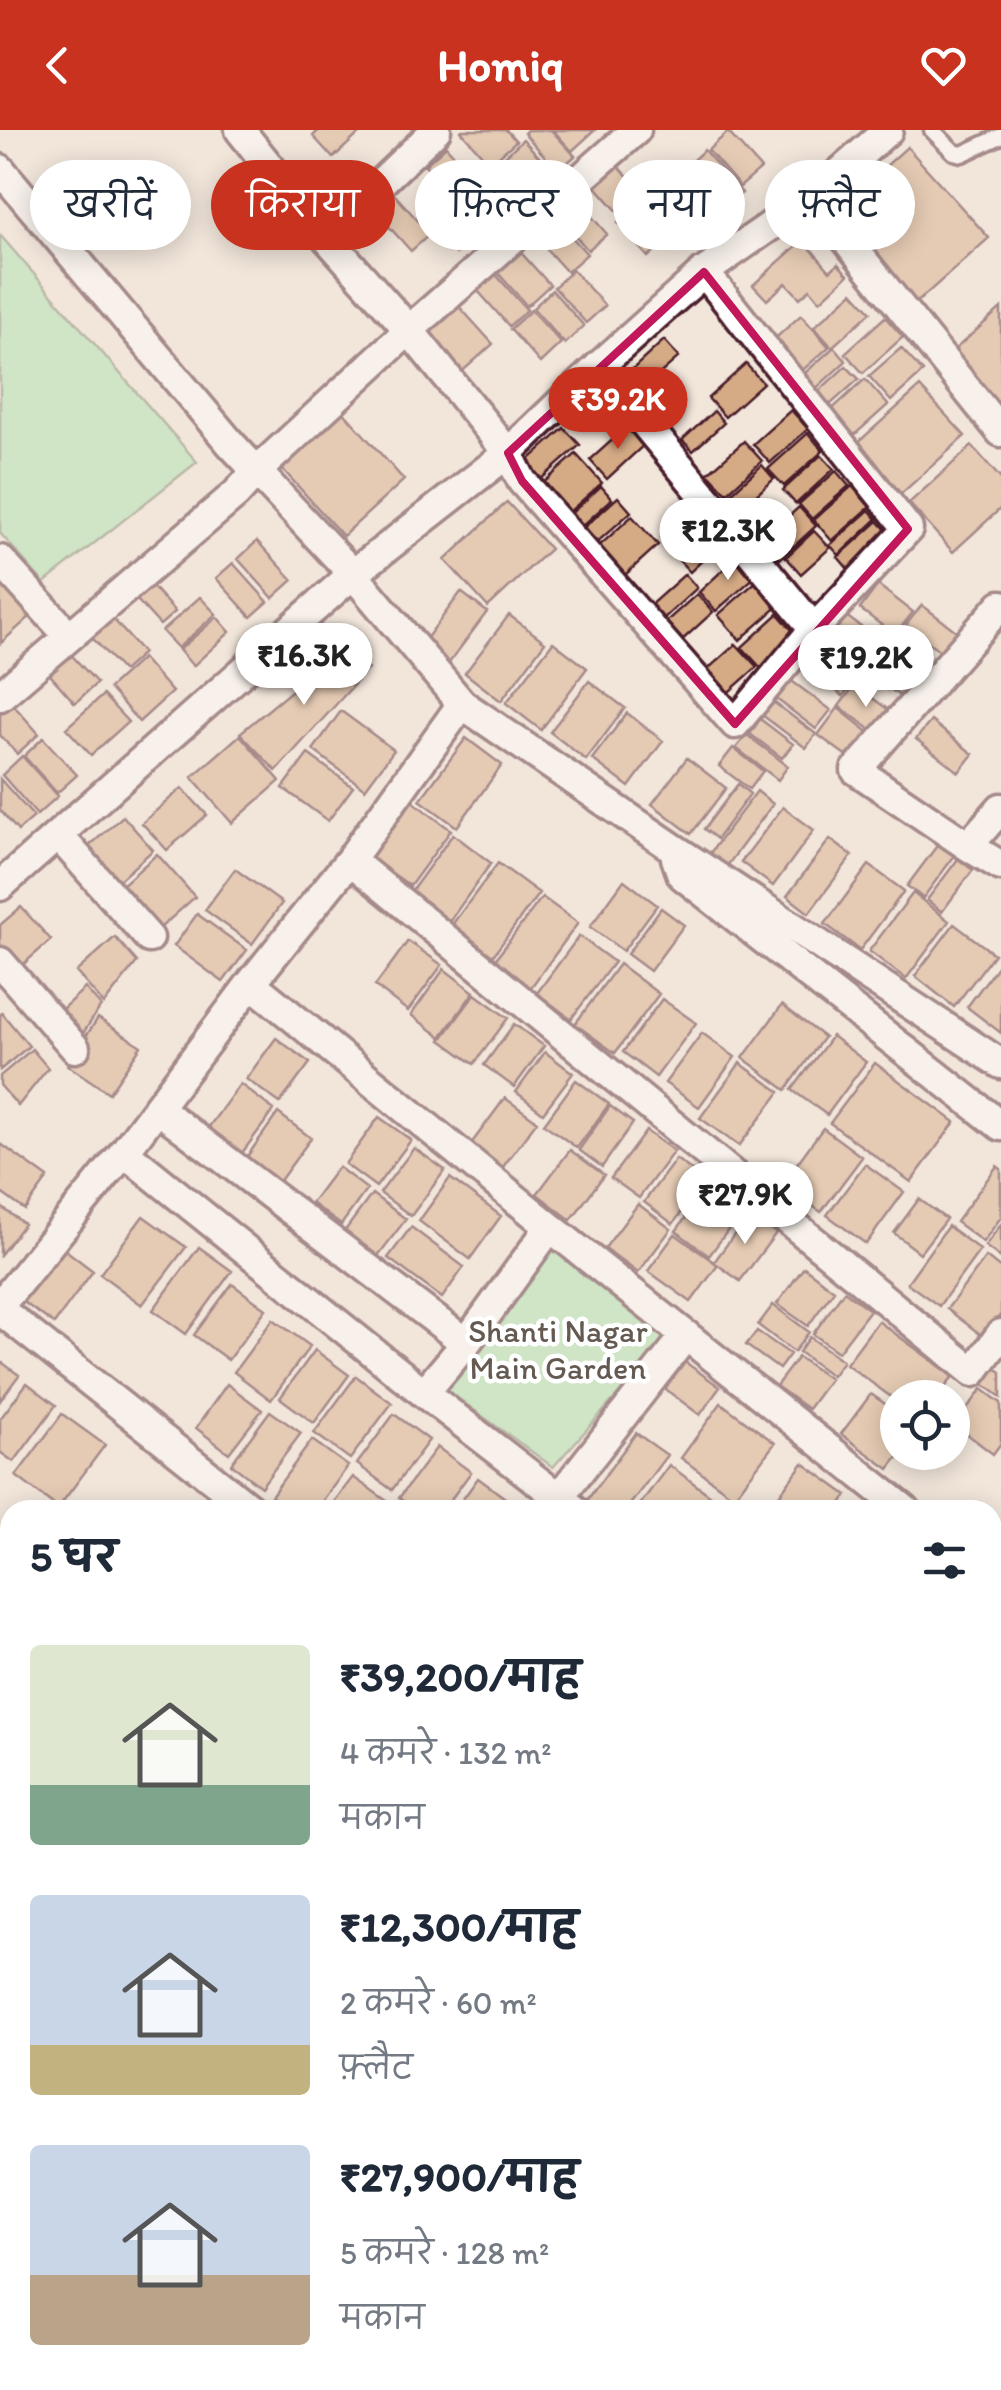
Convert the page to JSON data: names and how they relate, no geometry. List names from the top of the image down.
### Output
{
  "parks": ["Shanti Nagar Main Garden"],
  "page": {
    "header": "Homiq",
    "chip": [
      "खरीदें",
      "किराया",
      "फ़िल्टर",
      "नया",
      "फ़्लैट"
    ],
    "price": [
      "₹39.2K",
      "₹12.3K",
      "₹16.3K",
      "₹19.2K",
      "₹27.9K"
    ],
    "heading": "5 घर",
    "list": [
      {
        "name": "₹39,200/माह",
        "note": "4 कमरे · 132 m² · मकान"
      },
      {
        "name": "₹12,300/माह",
        "note": "2 कमरे · 60 m² · फ़्लैट"
      },
      {
        "name": "₹27,900/माह",
        "note": "5 कमरे · 128 m² · मकान"
      }
    ]
  }
}
